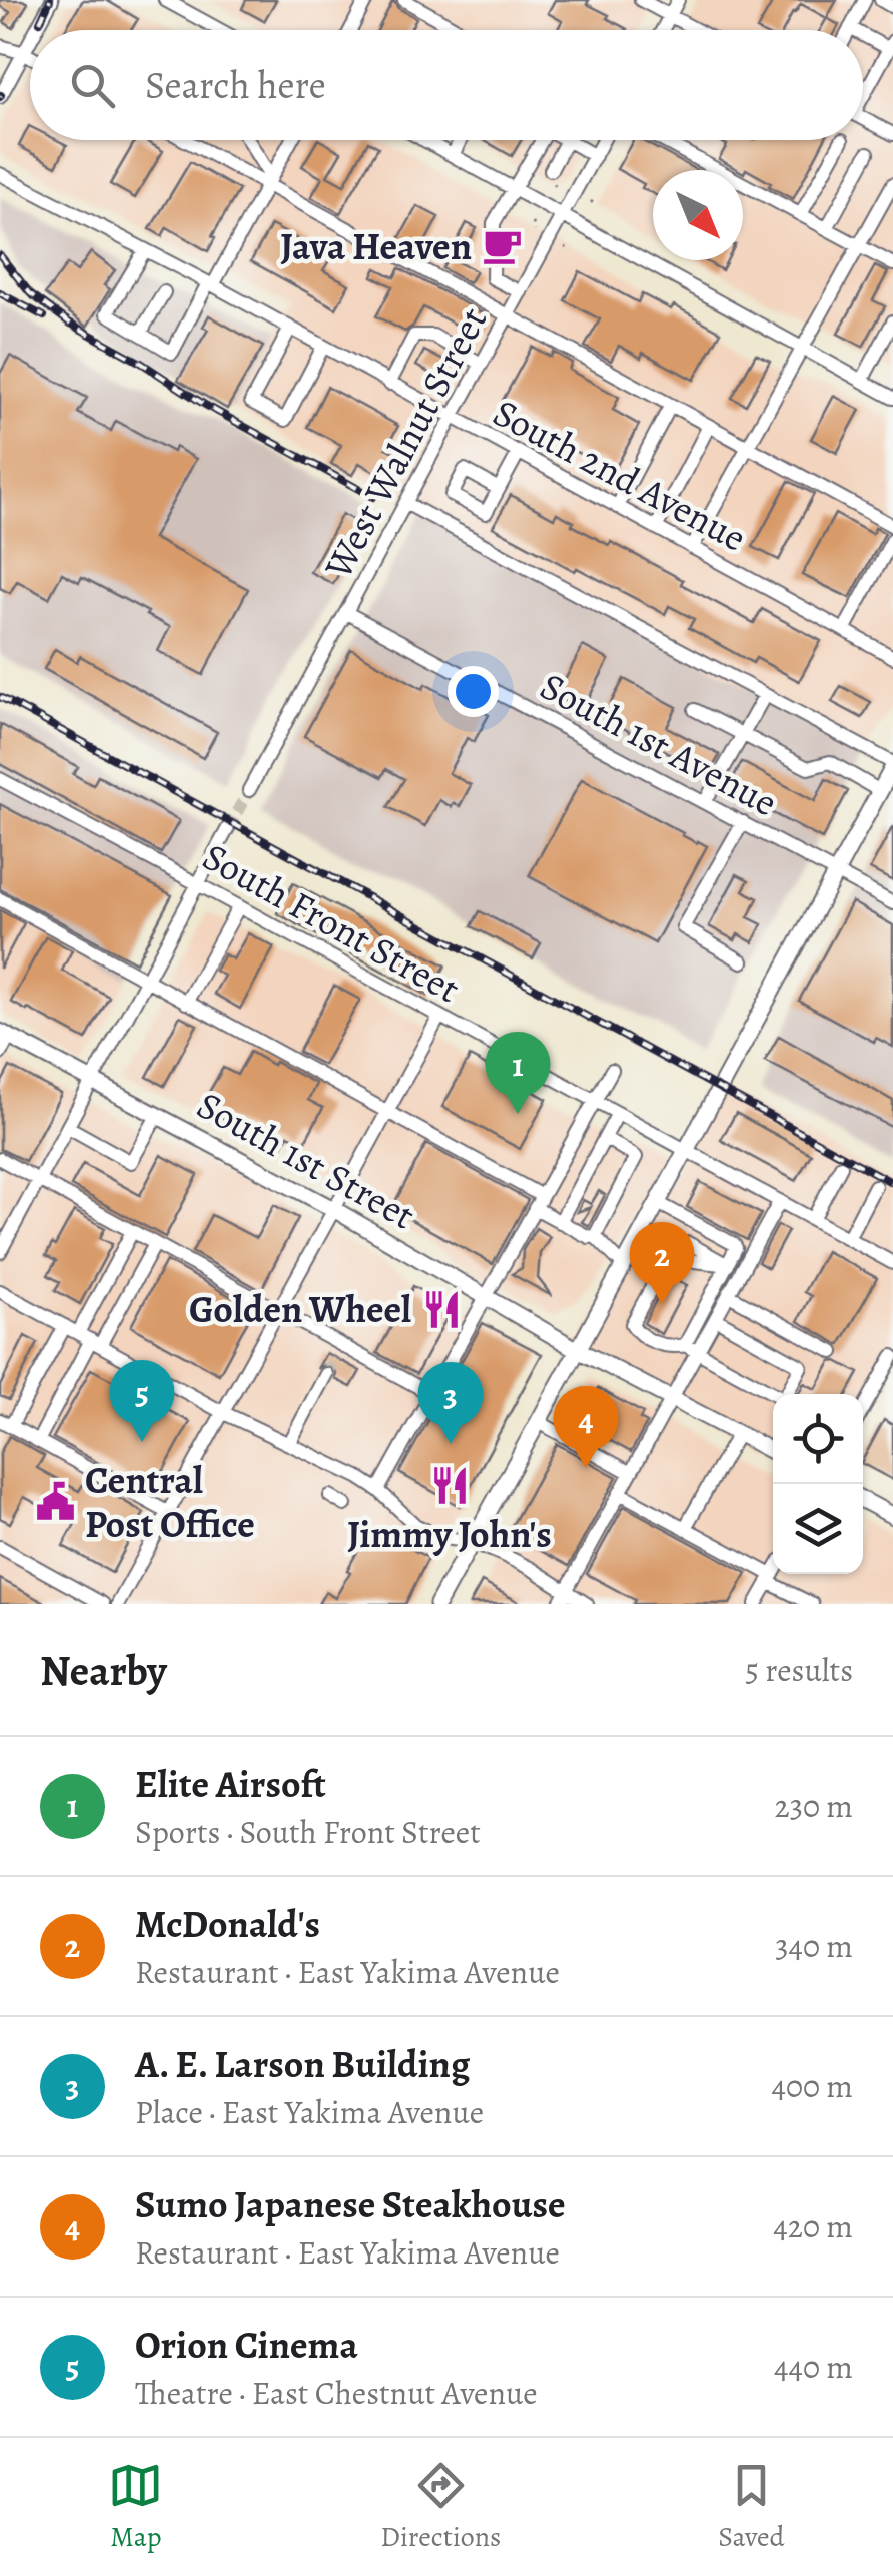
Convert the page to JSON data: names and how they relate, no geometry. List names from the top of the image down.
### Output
{
  "streets": {
    "main road": ["South 1st Street"],
    "street": [
      "West Walnut Street",
      "South 2nd Avenue",
      "South 1st Avenue",
      "South Front Street"
    ]
  },
  "crossings": [
    ["West Walnut Street", "South 2nd Avenue"],
    ["West Walnut Street", "South 1st Avenue"]
  ],
  "places": {
    "cafe": ["Java Heaven"],
    "restaurant": ["Golden Wheel", "Jimmy John's"],
    "public building": ["Central Post Office"]
  },
  "north": "bottom right",
  "page": {
    "search": "Search here",
    "pins": [
      "1",
      "2",
      "5",
      "3",
      "4"
    ],
    "heading": ["Nearby", "5 results"],
    "list": [
      {
        "mark": "1",
        "name": "Elite Airsoft",
        "note": "Sports · South Front Street",
        "value": "230 m"
      },
      {
        "mark": "2",
        "name": "McDonald's",
        "note": "Restaurant · East Yakima Avenue",
        "value": "340 m"
      },
      {
        "mark": "3",
        "name": "A. E. Larson Building",
        "note": "Place · East Yakima Avenue",
        "value": "400 m"
      },
      {
        "mark": "4",
        "name": "Sumo Japanese Steakhouse",
        "note": "Restaurant · East Yakima Avenue",
        "value": "420 m"
      },
      {
        "mark": "5",
        "name": "Orion Cinema",
        "note": "Theatre · East Chestnut Avenue",
        "value": "440 m"
      }
    ],
    "nav": ["Map", "Directions", "Saved"]
  }
}
